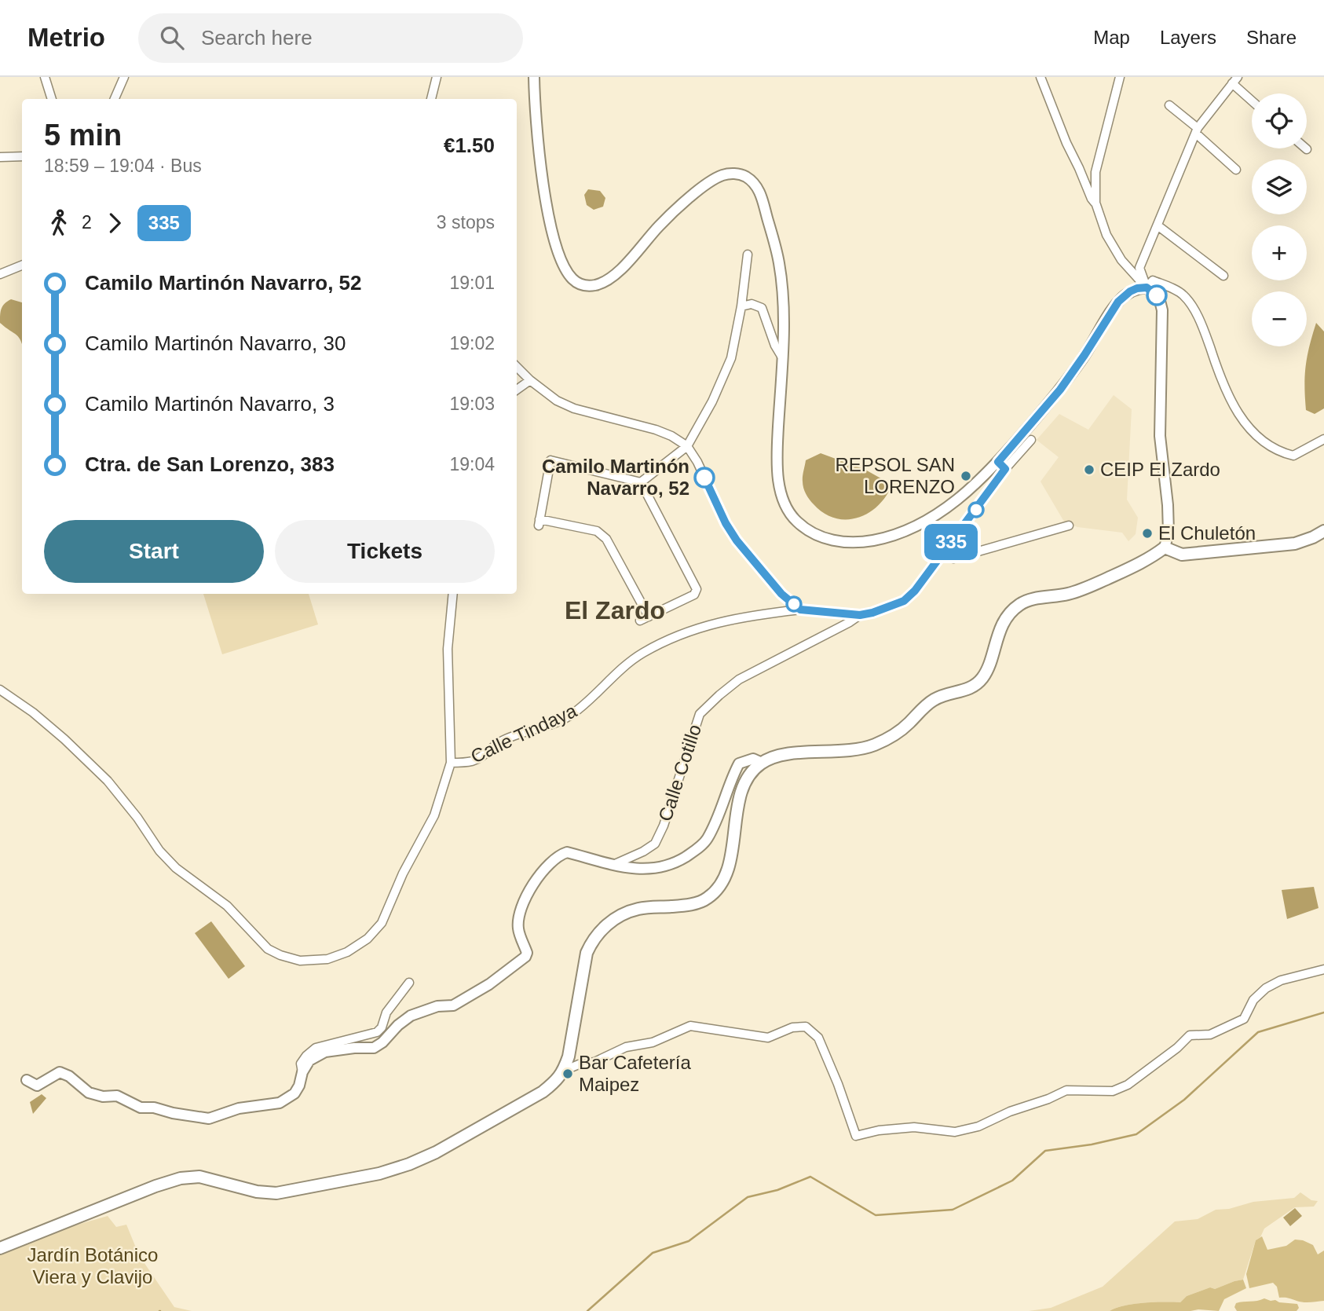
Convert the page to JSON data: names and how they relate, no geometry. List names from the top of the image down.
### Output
{
  "streets": {
    "street": ["Calle Tindaya", "Calle Cotillo"]
  },
  "crossings": [
    ["Calle Tindaya", "Calle Cotillo"]
  ],
  "districts": ["El Zardo"],
  "parks": ["Jardín Botánico Viera y Clavijo"],
  "places": [
    "CEIP El Zardo",
    "REPSOL SAN LORENZO",
    "Camilo Martinón Navarro, 52",
    "El Chuletón",
    "Bar Cafetería Maipez"
  ],
  "lines": ["bus line 335"],
  "page": {
    "header": "Metrio",
    "search": "Search here",
    "nav": ["Map", "Layers", "Share"],
    "on_map": "335",
    "map_buttons": ["+", "−"],
    "heading": ["5 min", "18:59 – 19:04 · Bus", "€1.50"],
    "legs": ["2", "335", "3 stops"],
    "list": [
      {
        "name": "Camilo Martinón Navarro, 52",
        "value": "19:01"
      },
      {
        "name": "Camilo Martinón Navarro, 30",
        "value": "19:02"
      },
      {
        "name": "Camilo Martinón Navarro, 3",
        "value": "19:03"
      },
      {
        "name": "Ctra. de San Lorenzo, 383",
        "value": "19:04"
      }
    ],
    "buttons": ["Start", "Tickets"]
  }
}
